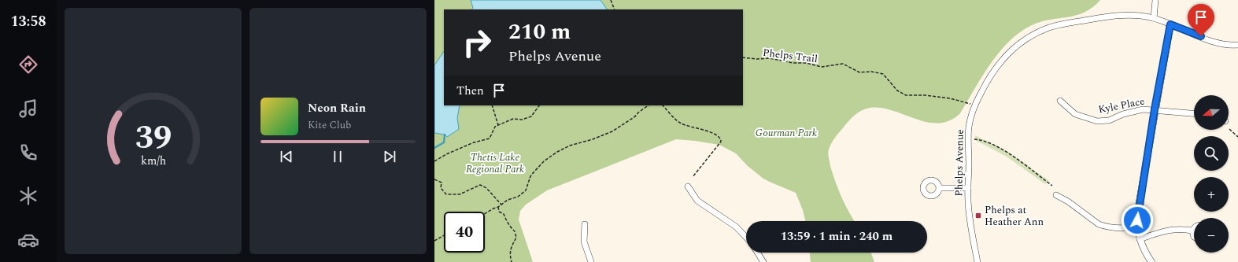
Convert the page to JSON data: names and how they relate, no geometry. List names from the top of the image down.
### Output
{
  "streets": {
    "street": ["Kyle Place", "Phelps Avenue"],
    "path": ["Phelps Trail"]
  },
  "crossings": [
    ["Phelps Trail", "Phelps Avenue"]
  ],
  "parks": ["Gourman Park", "Thetis Lake Regional Park"],
  "places": {
    "transit": ["Phelps at Heather Ann"]
  },
  "north": "left",
  "page": {
    "tabs": "13:58",
    "turn": ["210 m", "Phelps Avenue"],
    "then": "Then",
    "map_buttons": ["+", "−"],
    "song": ["Neon Rain", "Kite Club"],
    "limit": "40",
    "trip": "13:59 · 1 min · 240 m",
    "gauge": ["39", "km/h"]
  }
}
